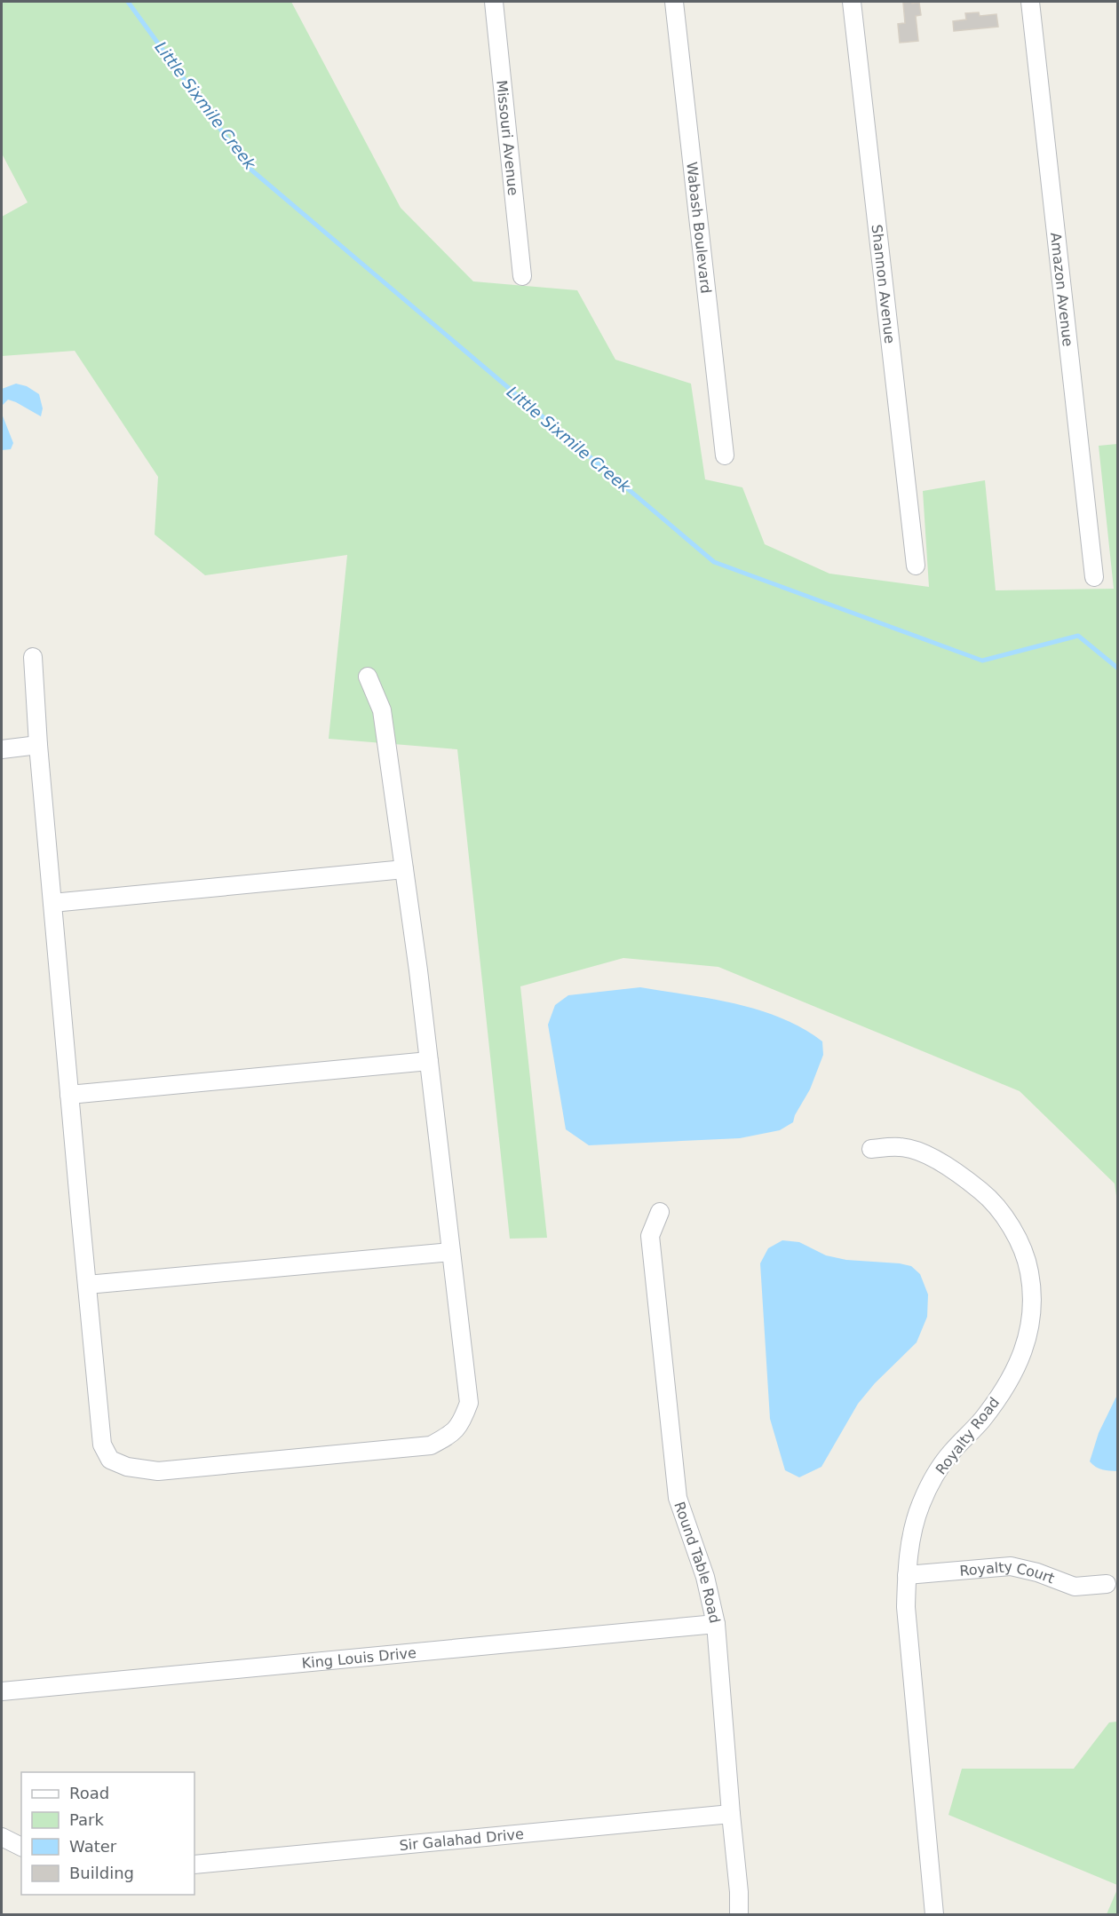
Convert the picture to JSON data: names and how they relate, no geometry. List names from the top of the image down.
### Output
{
  "streets": {
    "street": [
      "Missouri Avenue",
      "Wabash Boulevard",
      "Shannon Avenue",
      "Amazon Avenue",
      "Royalty Road",
      "Round Table Road",
      "Royalty Court",
      "King Louis Drive",
      "Sir Galahad Drive"
    ]
  },
  "crossings": [
    ["Royalty Road", "Royalty Court"],
    ["Round Table Road", "King Louis Drive"],
    ["Round Table Road", "Sir Galahad Drive"]
  ],
  "water": ["Little Sixmile Creek"],
  "legend": [
    "Road",
    "Park",
    "Water",
    "Building"
  ]
}
